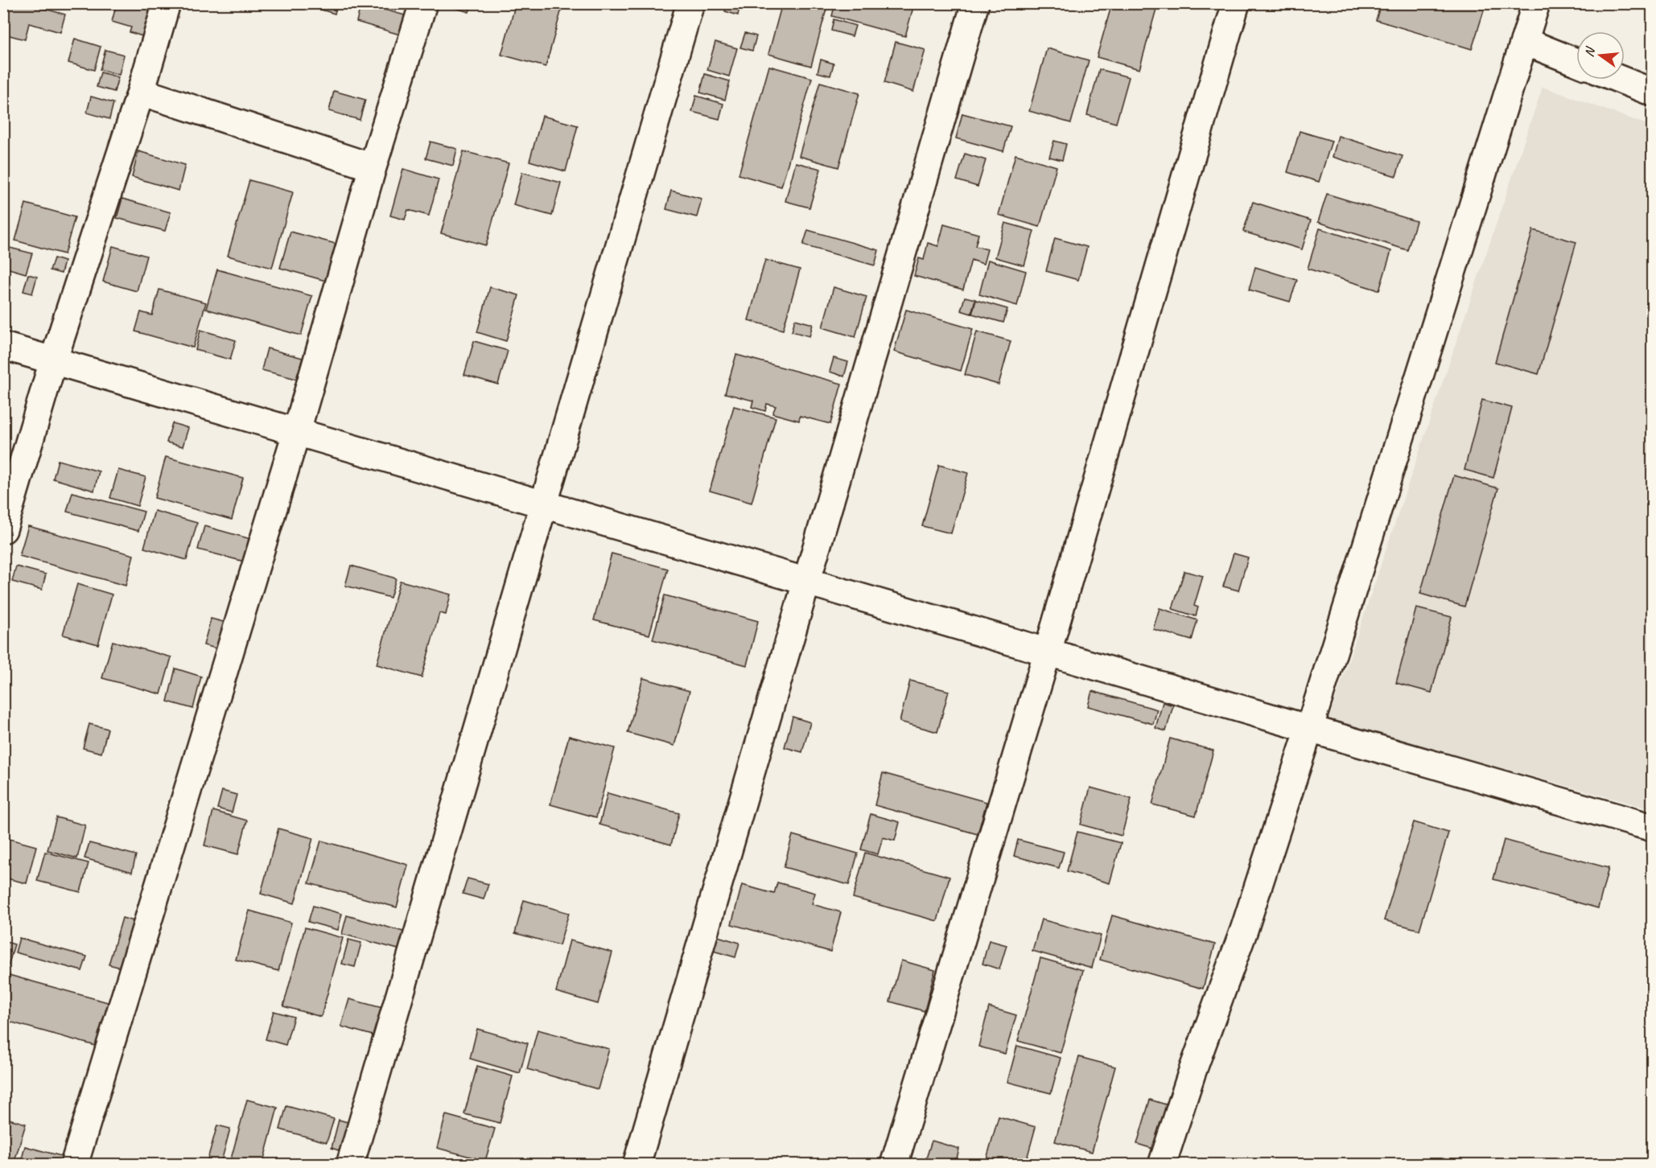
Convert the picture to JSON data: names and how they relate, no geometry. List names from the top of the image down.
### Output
{
  "north": "left"
}
